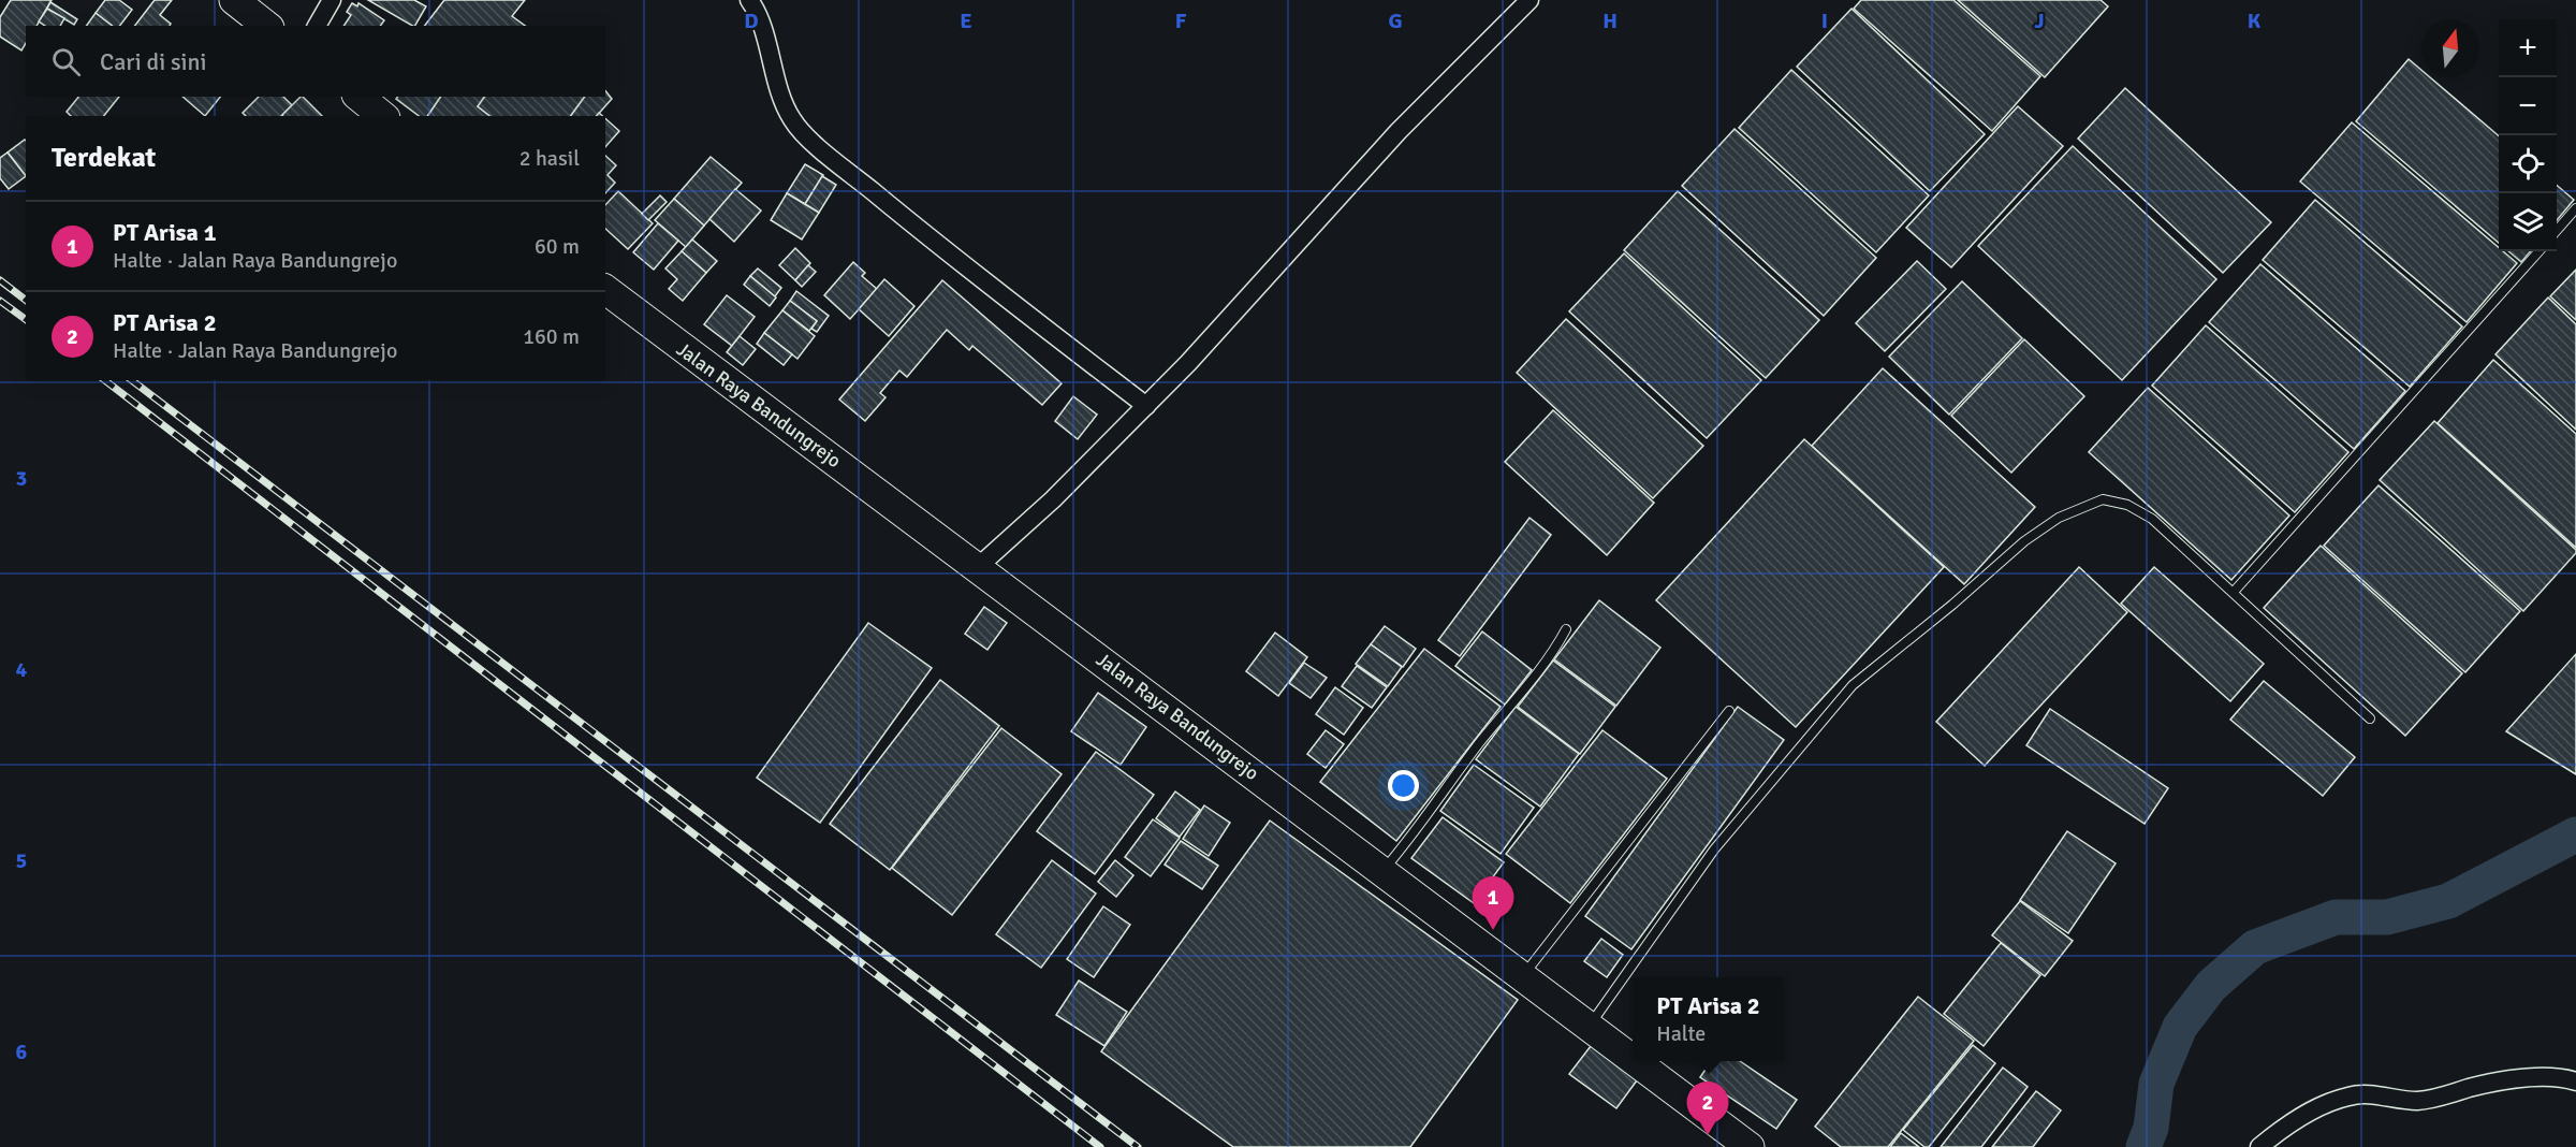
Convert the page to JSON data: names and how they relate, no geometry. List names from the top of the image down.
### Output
{
  "streets": {
    "main road": ["Jalan Raya Bandungrejo"]
  },
  "north": "top",
  "page": {
    "map_buttons": ["+", "−"],
    "search": "Cari di sini",
    "heading": ["Terdekat", "2 hasil"],
    "list": [
      {
        "mark": "1",
        "name": "PT Arisa 1",
        "note": "Halte · Jalan Raya Bandungrejo",
        "value": "60 m"
      },
      {
        "mark": "2",
        "name": "PT Arisa 2",
        "note": "Halte · Jalan Raya Bandungrejo",
        "value": "160 m"
      }
    ],
    "pins": ["1", "2"],
    "popup": ["PT Arisa 2", "Halte"]
  },
  "grid": {
    "columns": [
      "D",
      "E",
      "F",
      "G",
      "H",
      "I",
      "J",
      "K"
    ],
    "rows": [
      "3",
      "4",
      "5",
      "6"
    ]
  }
}
